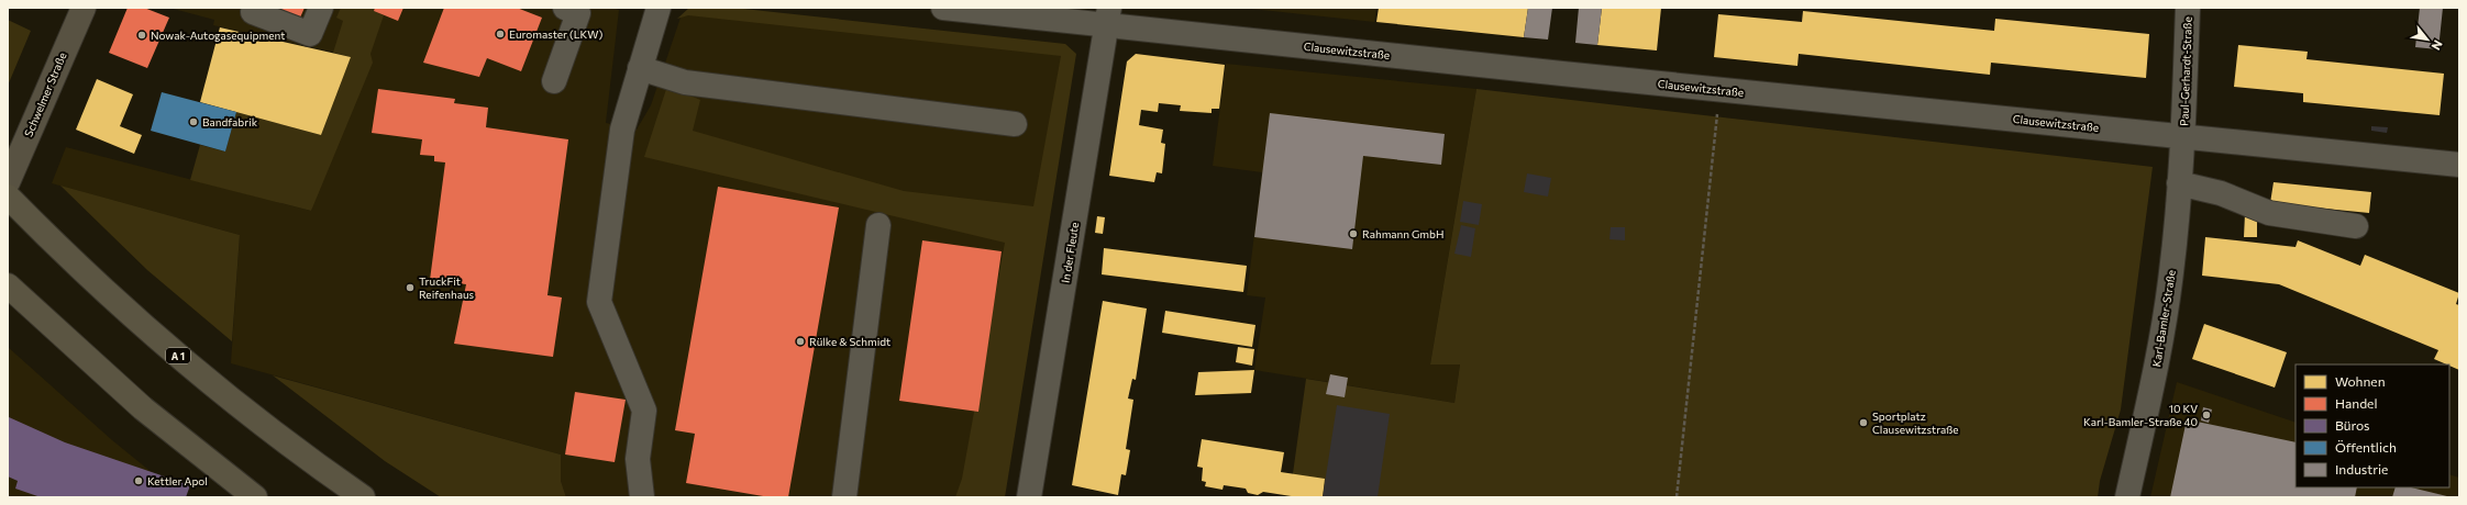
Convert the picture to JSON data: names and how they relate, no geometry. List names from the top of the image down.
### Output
{
  "streets": {
    "highway": ["A 1"],
    "main road": ["Schwelmer Straße"],
    "street": [
      "Clausewitzstraße",
      "Paul-Gerhardt-Straße",
      "In der Fleute",
      "Karl-Bamler-Straße"
    ]
  },
  "crossings": [
    ["Clausewitzstraße", "Paul-Gerhardt-Straße"],
    ["Clausewitzstraße", "In der Fleute"],
    ["Clausewitzstraße", "Karl-Bamler-Straße"],
    ["Paul-Gerhardt-Straße", "Karl-Bamler-Straße"]
  ],
  "places": [
    "Euromaster (LKW)",
    "Nowak-Autogasequipment",
    "Bandfabrik",
    "Rahmann GmbH",
    "TruckFit Reifenhaus",
    "Rülke & Schmidt",
    "10 KV Karl-Bamler-Straße 40",
    "Sportplatz Clausewitzstraße",
    "Kettler Apol"
  ],
  "legend": [
    "Wohnen",
    "Handel",
    "Büros",
    "Öffentlich",
    "Industrie"
  ],
  "north": "bottom right"
}
